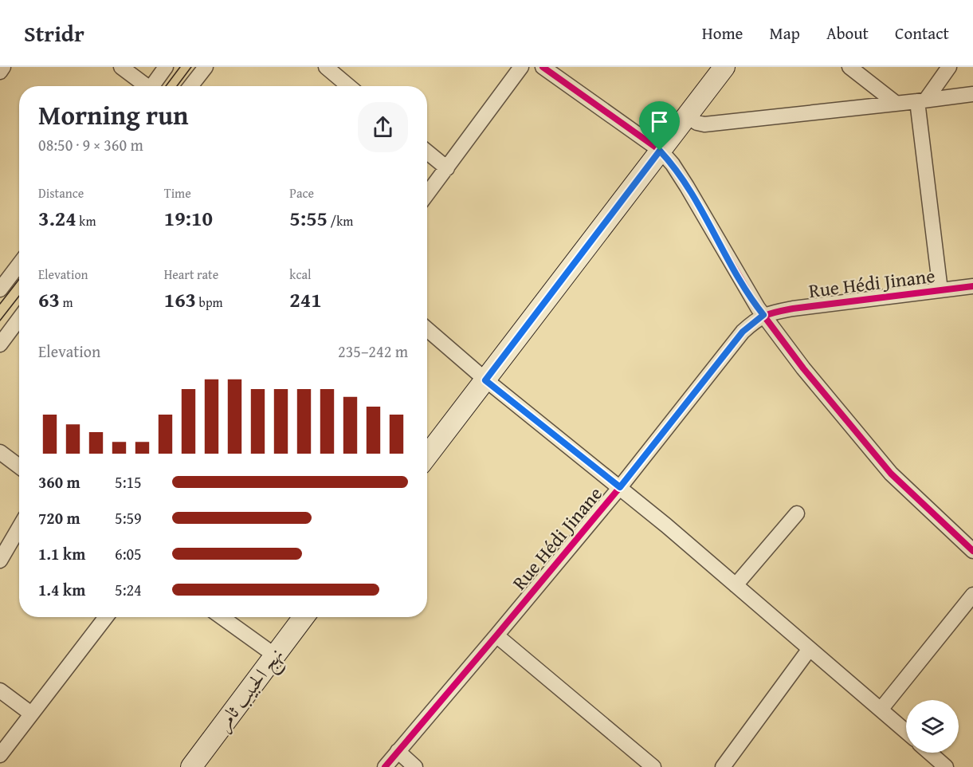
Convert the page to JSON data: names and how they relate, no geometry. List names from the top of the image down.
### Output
{
  "streets": {
    "street": ["Rue Hédi Jinane", "نهج الحبيب ثامر"]
  },
  "page": {
    "header": "Stridr",
    "nav": [
      "Home",
      "Map",
      "About",
      "Contact"
    ],
    "heading": ["Morning run", "08:50 · 9 × 360 m"],
    "stats": [
      ["Distance", "3.24 km"],
      ["Time", "19:10"],
      ["Pace", "5:55 /km"],
      ["Elevation", "63 m"],
      ["Heart rate", "163 bpm"],
      ["kcal", "241"]
    ],
    "chart": ["Elevation", "235–242 m"],
    "list": [
      {
        "name": "360 m",
        "note": "5:15"
      },
      {
        "name": "720 m",
        "note": "5:59"
      },
      {
        "name": "1.1 km",
        "note": "6:05"
      },
      {
        "name": "1.4 km",
        "note": "5:24"
      }
    ]
  }
}
